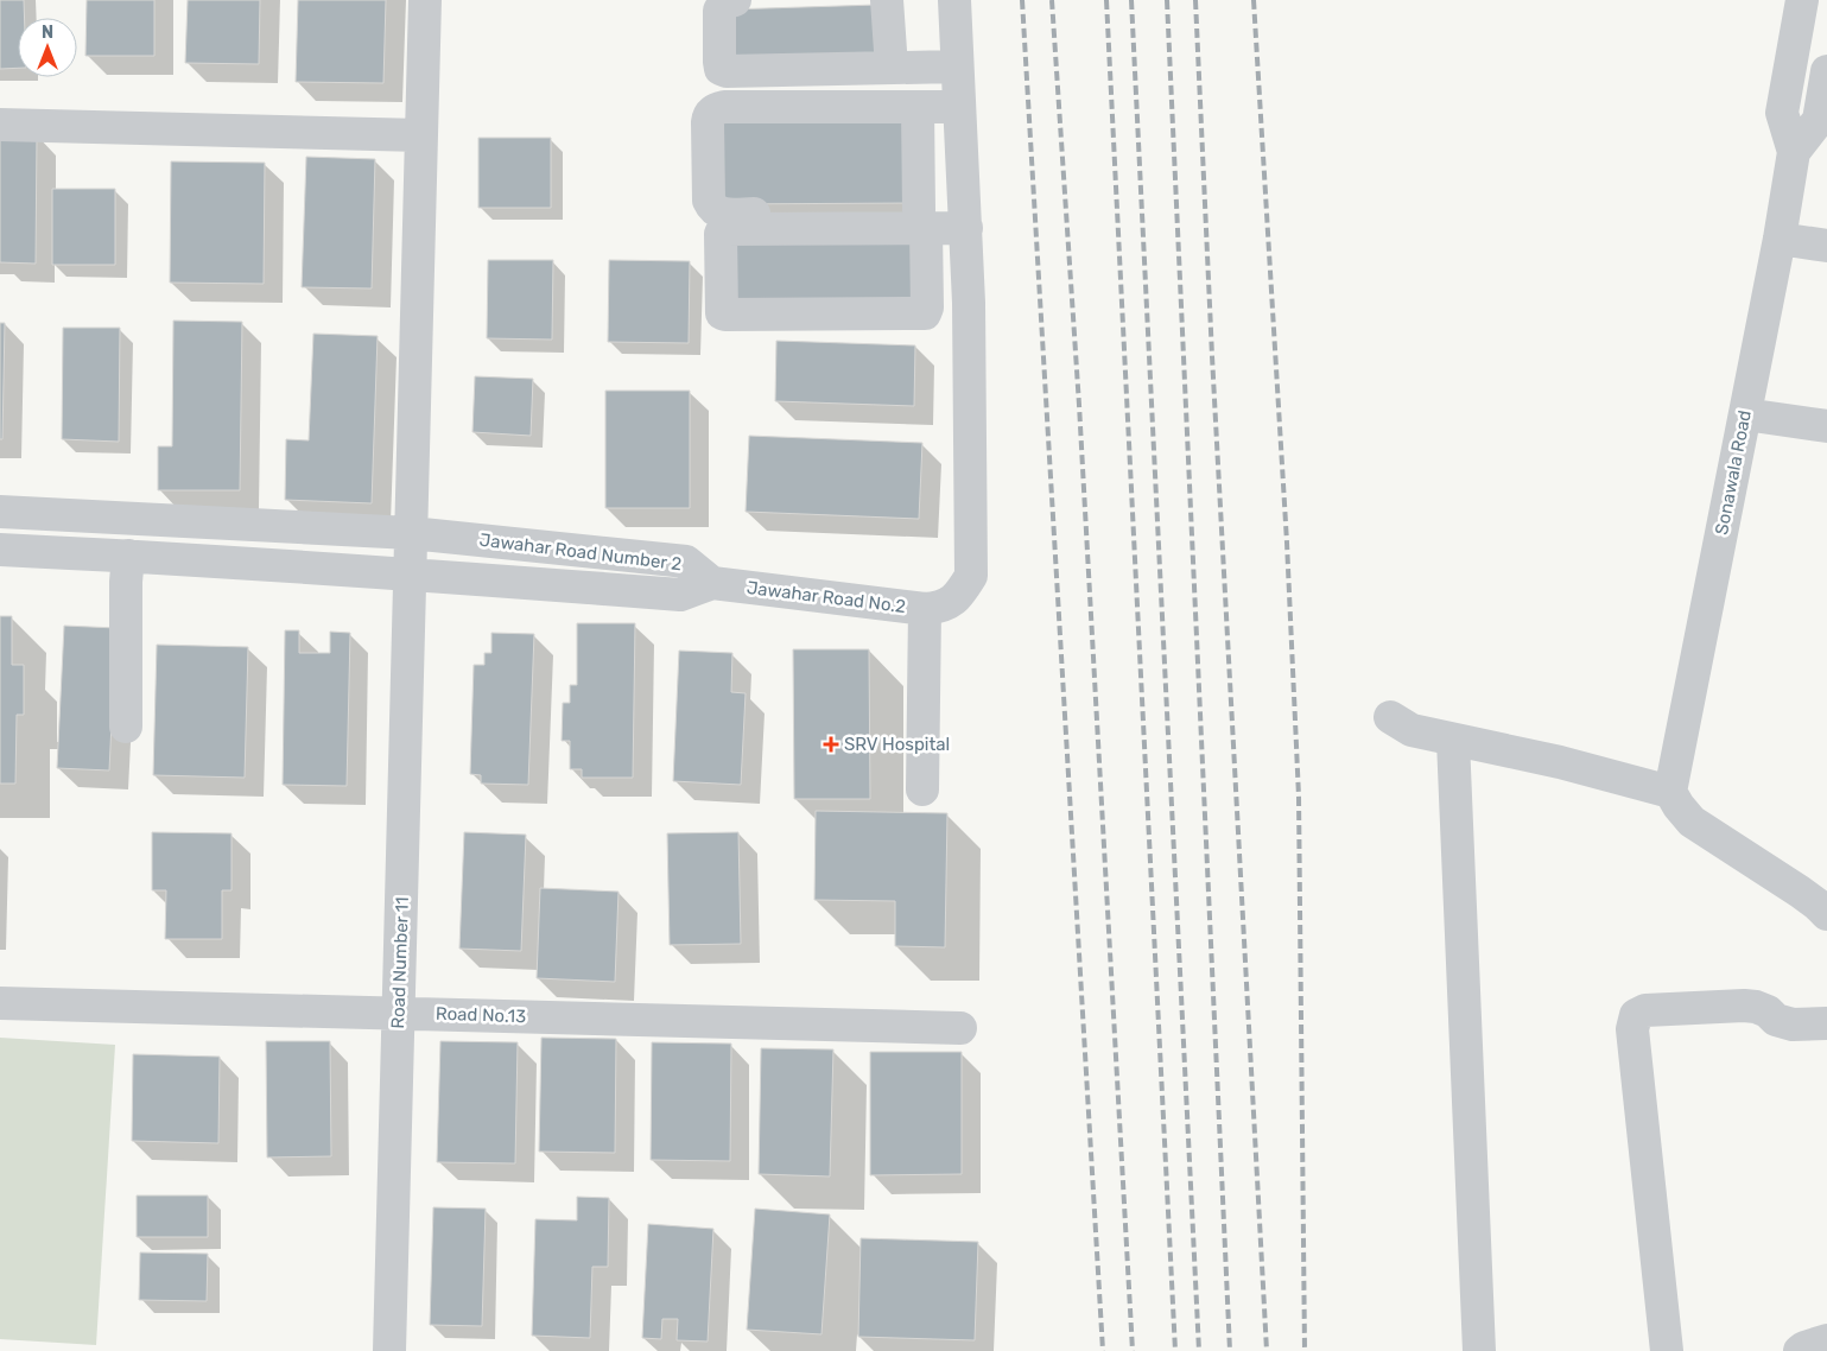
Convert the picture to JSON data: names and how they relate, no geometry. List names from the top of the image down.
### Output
{
  "streets": {
    "street": [
      "Sonawala Road",
      "Jawahar Road Number 2",
      "Jawahar Road No.2",
      "Road Number 11",
      "Road No.13"
    ]
  },
  "crossings": [
    ["Jawahar Road Number 2", "Jawahar Road No.2"],
    ["Jawahar Road Number 2", "Road Number 11"],
    ["Road Number 11", "Road No.13"]
  ],
  "places": {
    "health": ["SRV Hospital"]
  },
  "north": "top"
}
